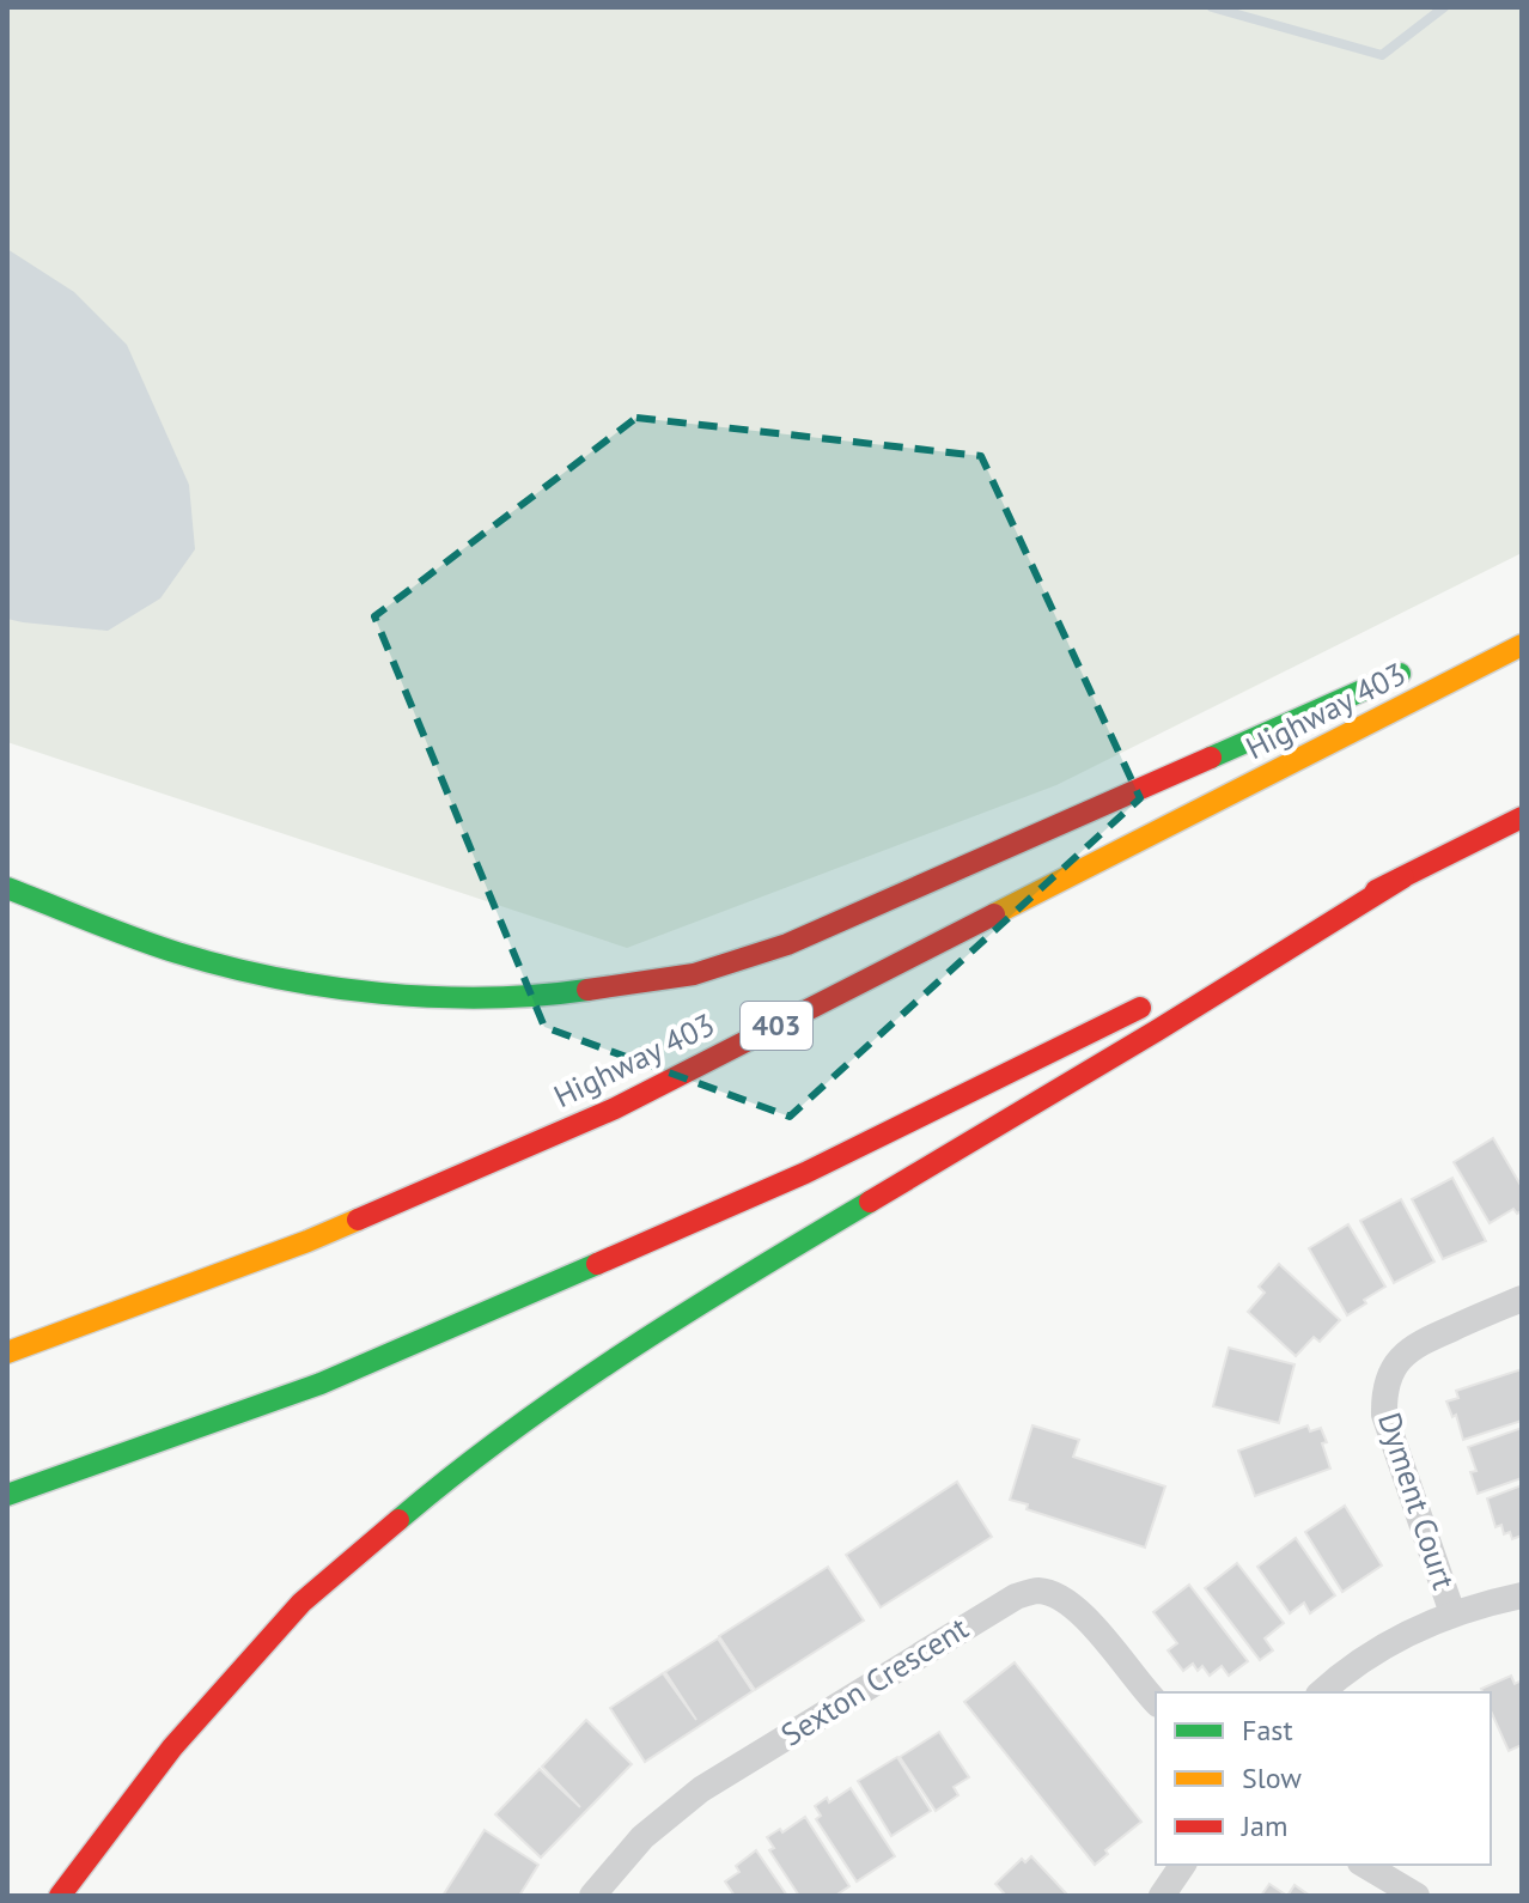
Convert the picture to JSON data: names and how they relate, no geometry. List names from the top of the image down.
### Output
{
  "streets": {
    "highway": ["Highway 403", "403"],
    "street": ["Dyment Court", "Sexton Crescent"]
  },
  "legend": ["Fast", "Slow", "Jam"]
}
